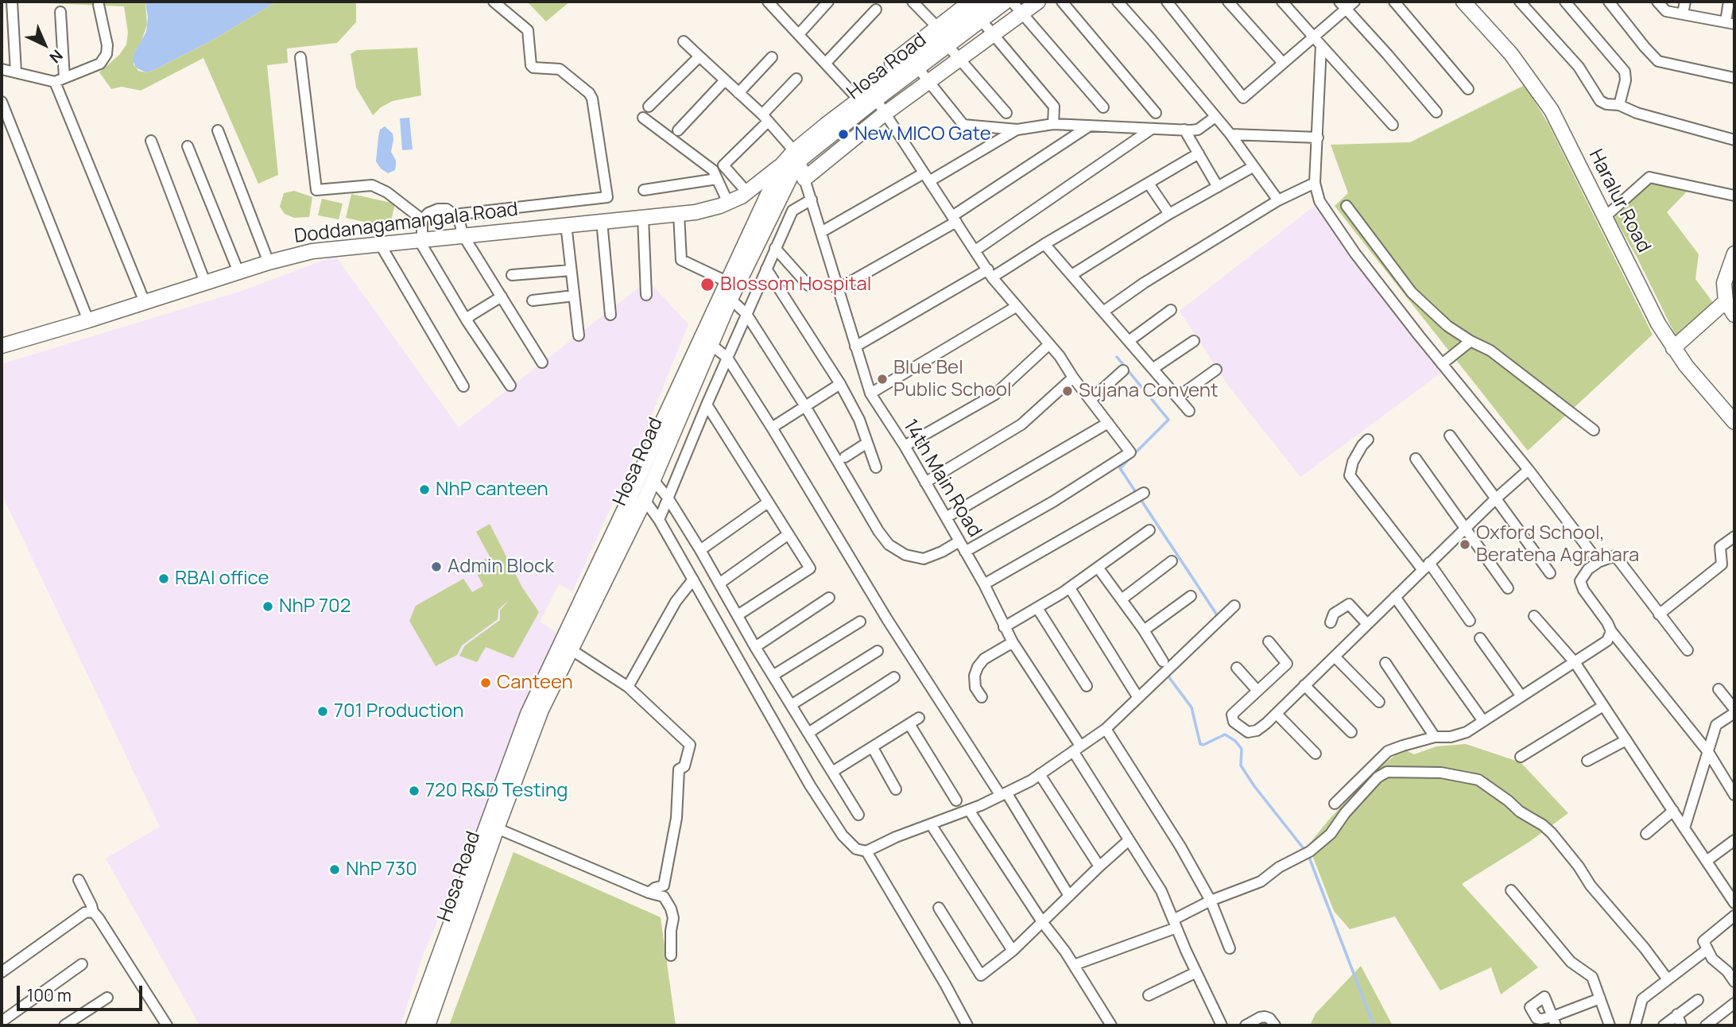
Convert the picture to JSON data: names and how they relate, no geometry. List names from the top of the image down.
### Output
{
  "streets": {
    "main road": ["Hosa Road", "Haralur Road", "Doddanagamangala Road"],
    "street": ["14th Main Road"]
  },
  "crossings": [
    ["Hosa Road", "Doddanagamangala Road"],
    ["Hosa Road", "14th Main Road"],
    ["Doddanagamangala Road", "14th Main Road"]
  ],
  "places": [
    "New MICO Gate",
    "Blossom Hospital",
    "Blue Bel Public School",
    "Sujana Convent",
    "NhP canteen",
    "Oxford School, Beratena Agrahara",
    "Admin Block",
    "RBAI office",
    "NhP 702",
    "Canteen",
    "701 Production",
    "720 R&D Testing",
    "NhP 730"
  ],
  "scale_bar": "100 m",
  "north": "bottom right"
}
